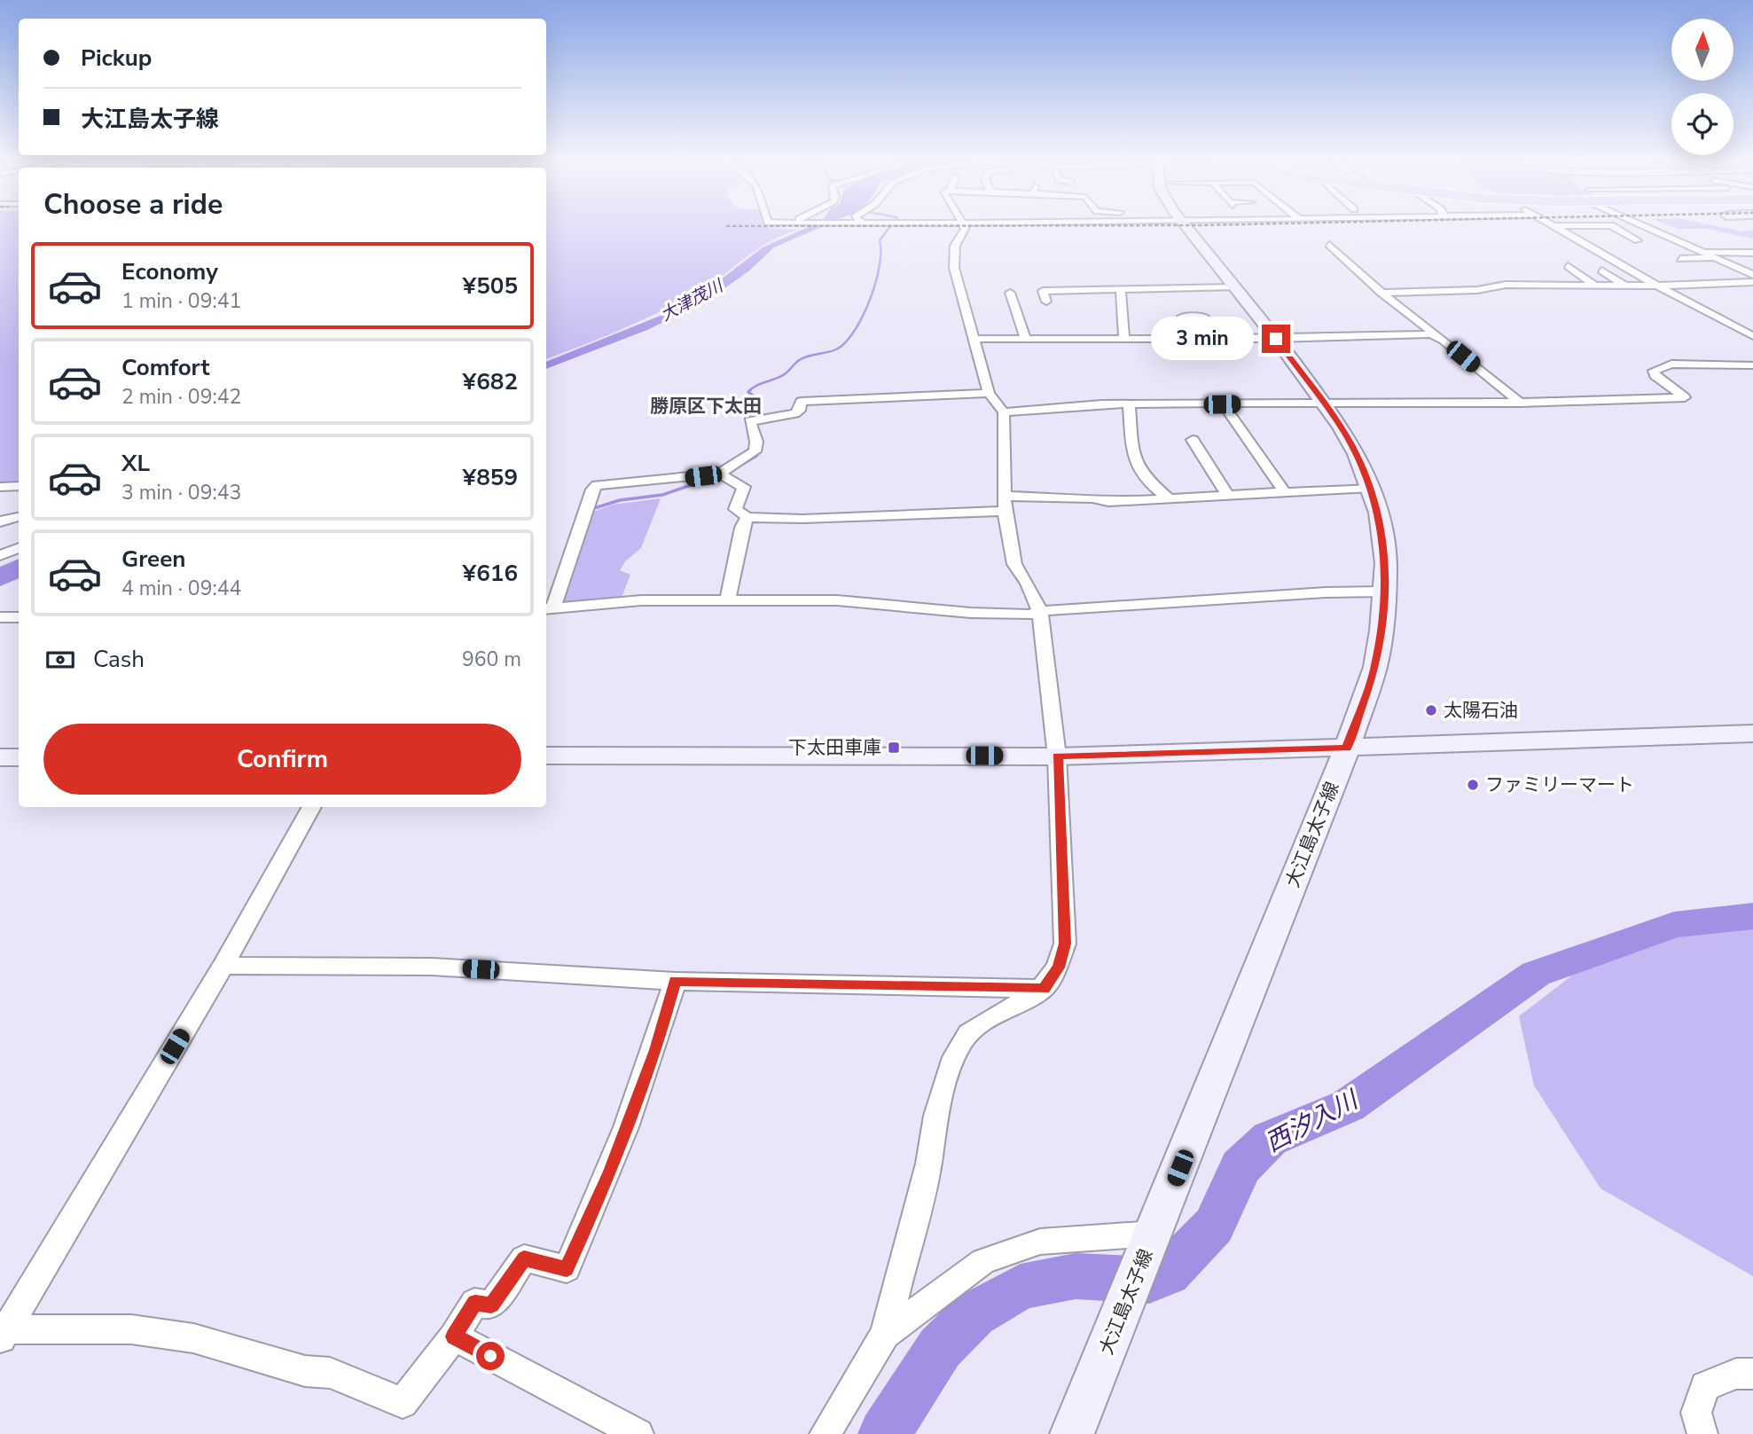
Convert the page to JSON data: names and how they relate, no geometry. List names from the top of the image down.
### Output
{
  "streets": {
    "main road": ["大江島太子線"]
  },
  "districts": ["勝原区下太田"],
  "water": ["大津茂川", "西汐入川"],
  "places": {
    "other": ["太陽石油", "ファミリーマート"],
    "transit": ["下太田車庫"]
  },
  "north": "top",
  "page": {
    "banner": ["Pickup", "大江島太子線"],
    "heading": "Choose a ride",
    "list": [
      {
        "name": "Economy",
        "note": "1 min · 09:41",
        "value": "¥505"
      },
      {
        "name": "Comfort",
        "note": "2 min · 09:42",
        "value": "¥682"
      },
      {
        "name": "XL",
        "note": "3 min · 09:43",
        "value": "¥859"
      },
      {
        "name": "Green",
        "note": "4 min · 09:44",
        "value": "¥616"
      }
    ],
    "bubble": "3 min",
    "pay": ["Cash", "960 m"],
    "buttons": "Confirm"
  }
}
